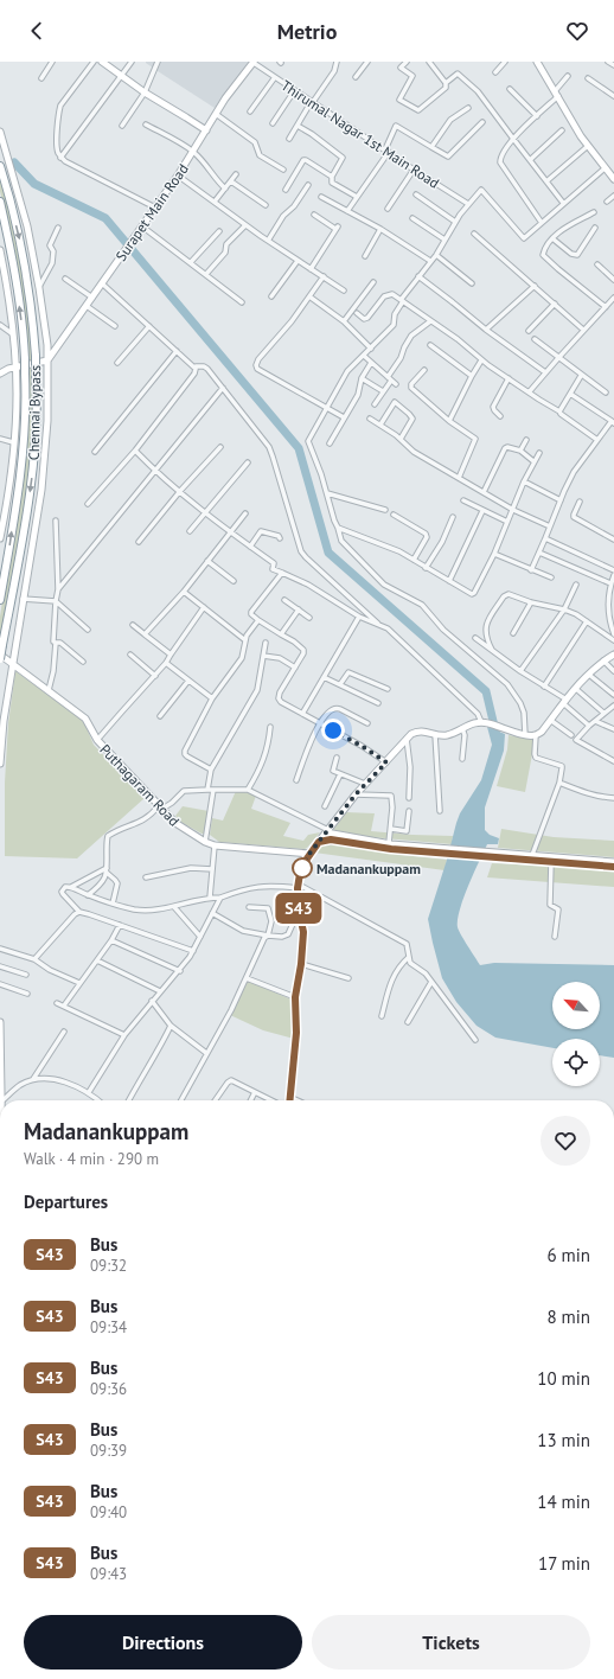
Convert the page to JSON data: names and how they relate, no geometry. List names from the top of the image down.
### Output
{
  "streets": {
    "highway": ["Chennai Bypass"],
    "street": ["Thirumal Nagar 1st Main Road", "Surapet Main Road", "Puthagaram Road"]
  },
  "crossings": [
    ["Thirumal Nagar 1st Main Road", "Surapet Main Road"]
  ],
  "places": ["Madanankuppam"],
  "lines": ["bus line S43"],
  "north": "top left",
  "page": {
    "header": "Metrio",
    "on_map": "S43",
    "heading": [
      ["Madanankuppam", "Walk · 4 min · 290 m"],
      "Departures"
    ],
    "list": [
      {
        "mark": "S43",
        "name": "Bus",
        "note": "09:32",
        "value": "6 min"
      },
      {
        "mark": "S43",
        "name": "Bus",
        "note": "09:34",
        "value": "8 min"
      },
      {
        "mark": "S43",
        "name": "Bus",
        "note": "09:36",
        "value": "10 min"
      },
      {
        "mark": "S43",
        "name": "Bus",
        "note": "09:39",
        "value": "13 min"
      },
      {
        "mark": "S43",
        "name": "Bus",
        "note": "09:40",
        "value": "14 min"
      },
      {
        "mark": "S43",
        "name": "Bus",
        "note": "09:43",
        "value": "17 min"
      }
    ],
    "buttons": ["Directions", "Tickets"]
  }
}
